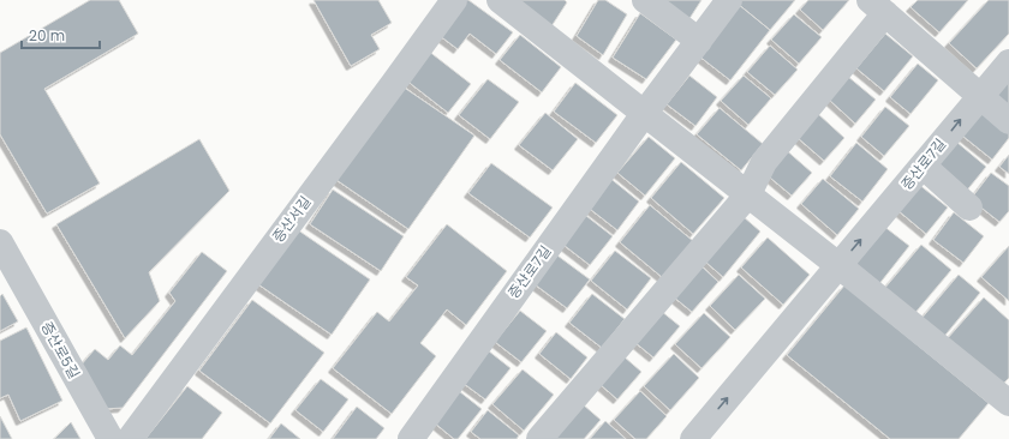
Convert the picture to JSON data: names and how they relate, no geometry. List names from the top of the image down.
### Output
{
  "streets": {
    "street": ["증산로7길", "증산서길", "증산로5길"]
  },
  "scale_bar": "20 m"
}
